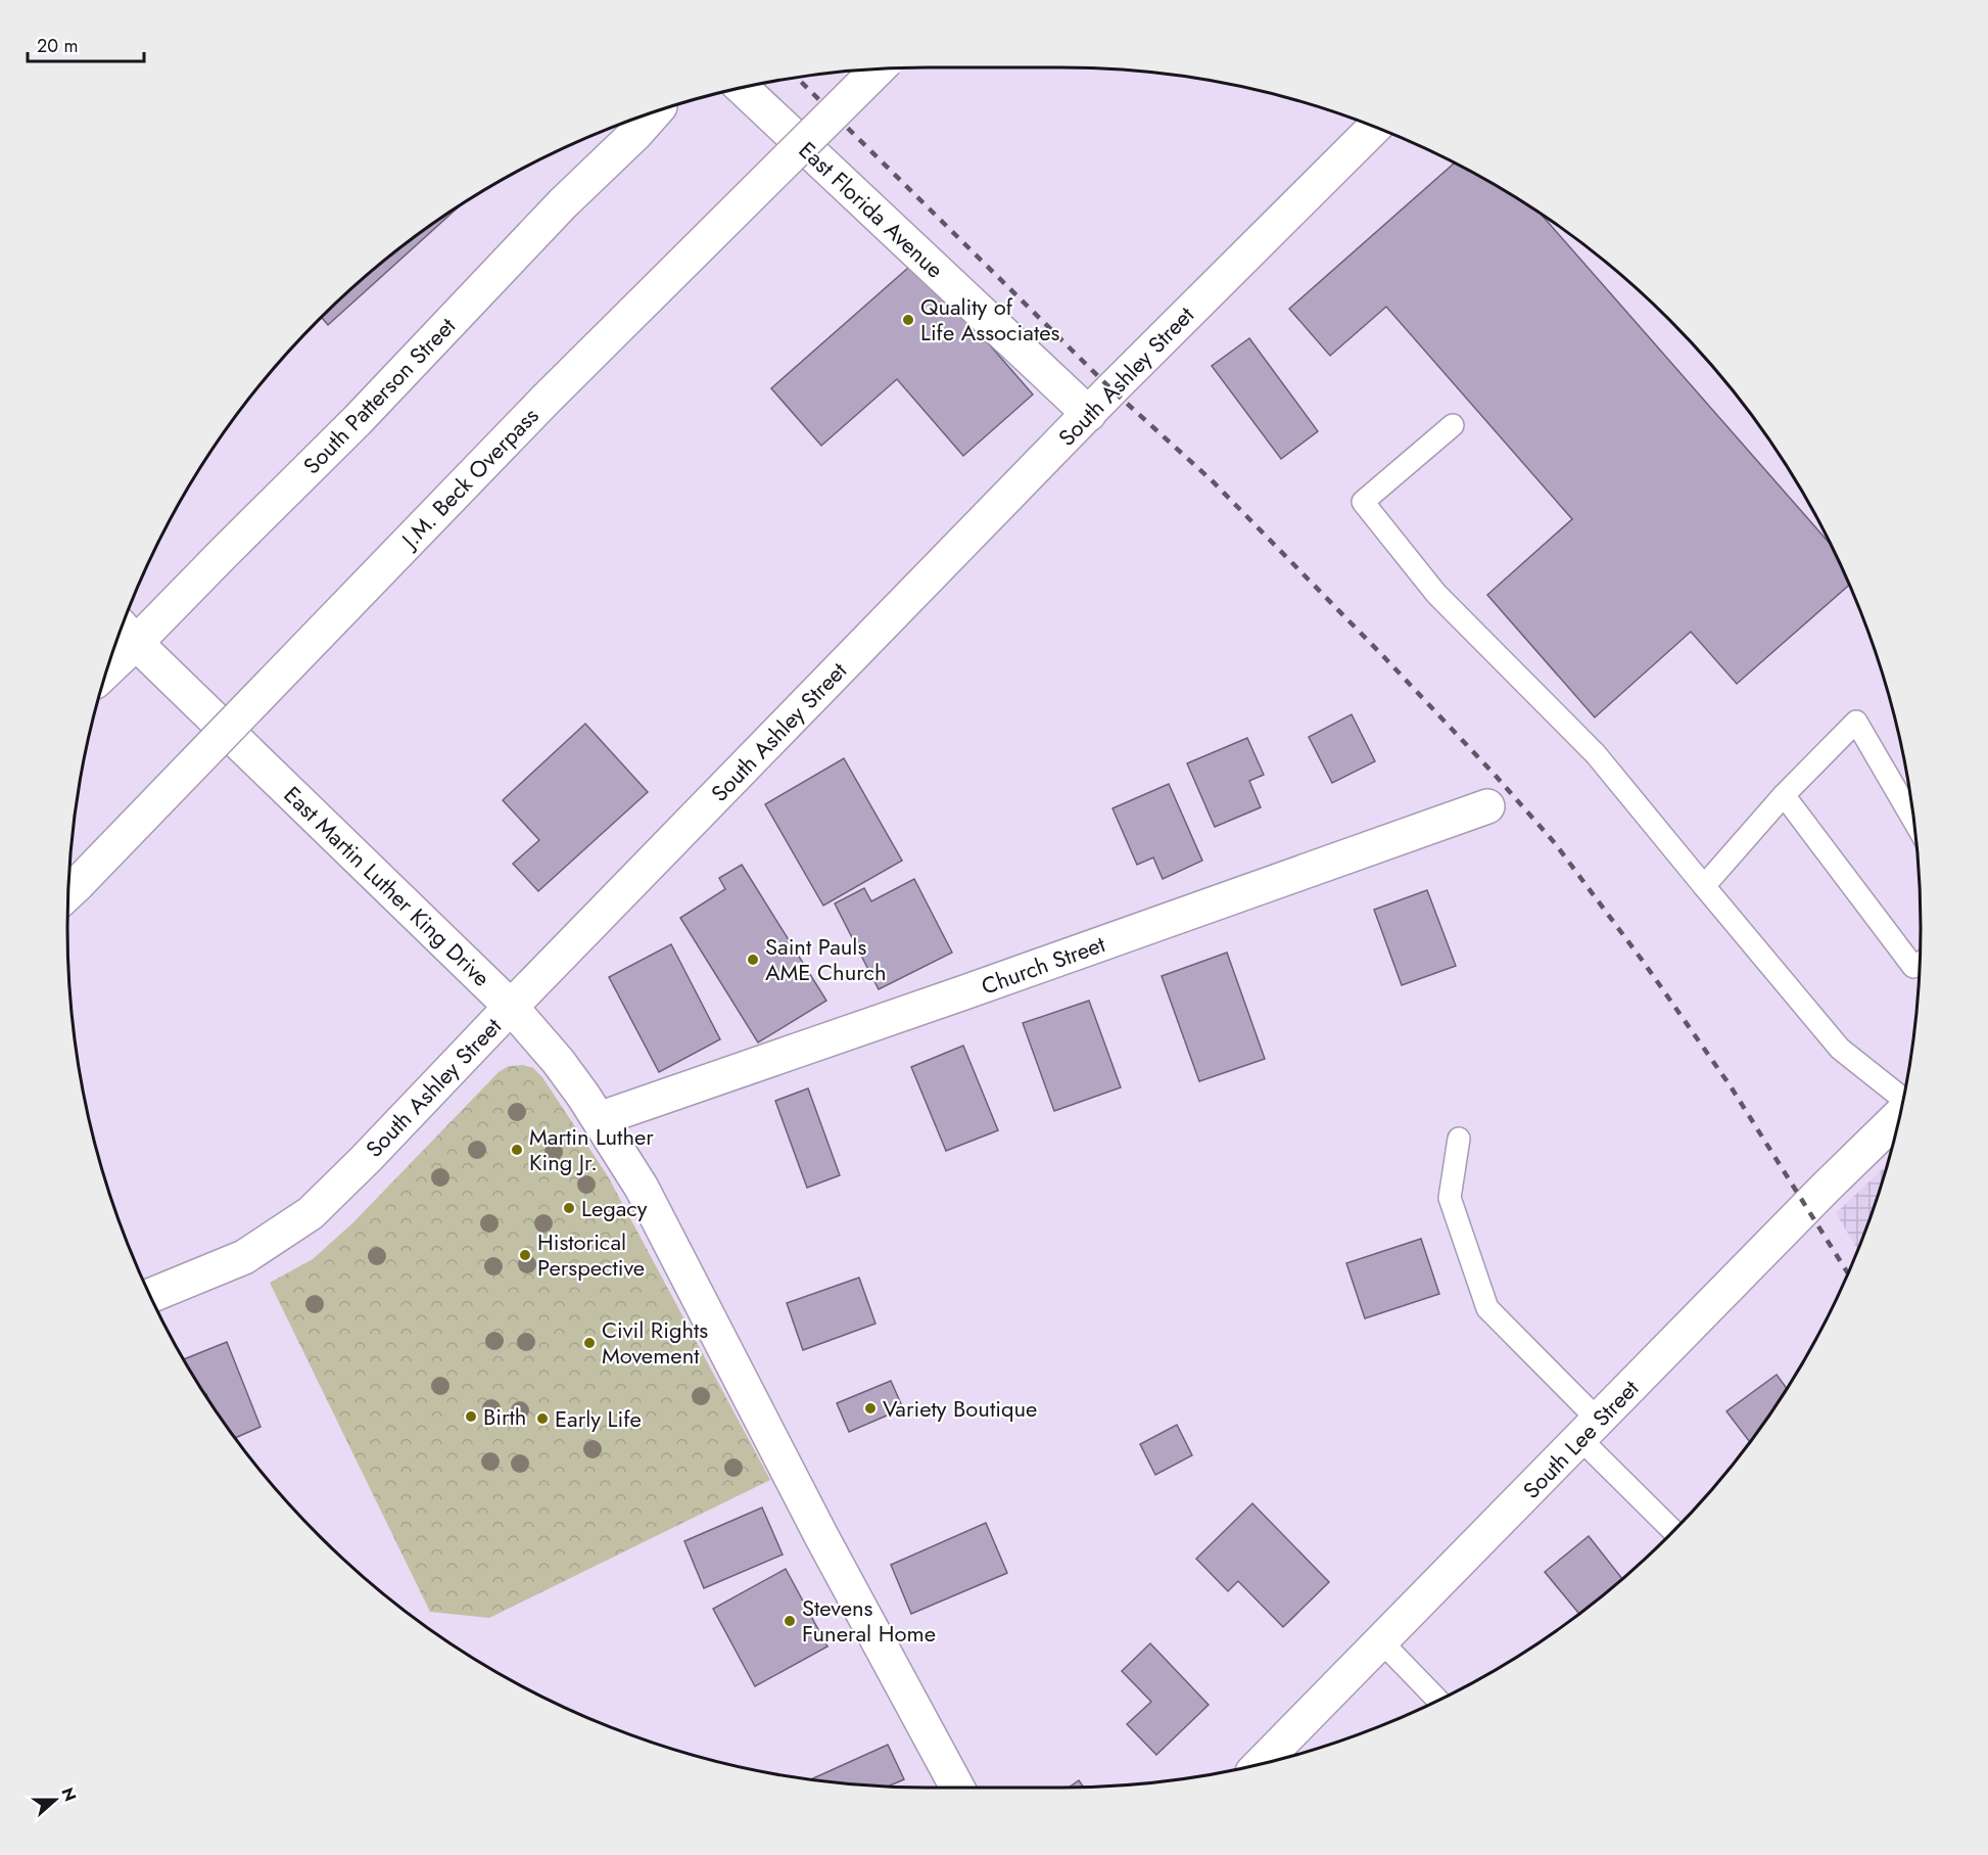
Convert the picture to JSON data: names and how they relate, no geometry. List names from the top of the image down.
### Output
{
  "streets": {
    "street": [
      "East Florida Avenue",
      "South Ashley Street",
      "South Patterson Street",
      "J.M. Beck Overpass",
      "East Martin Luther King Drive",
      "Church Street",
      "South Lee Street"
    ]
  },
  "crossings": [
    ["East Florida Avenue", "South Ashley Street"],
    ["South Ashley Street", "East Martin Luther King Drive"],
    ["South Patterson Street", "East Martin Luther King Drive"],
    ["East Martin Luther King Drive", "Church Street"]
  ],
  "places": [
    "Quality of Life Associates",
    "Saint Pauls AME Church",
    "Martin Luther King Jr.",
    "Legacy",
    "Historical Perspective",
    "Civil Rights Movement",
    "Variety Boutique",
    "Birth",
    "Early Life",
    "Stevens Funeral Home"
  ],
  "scale_bar": "20 m",
  "north": "right"
}
